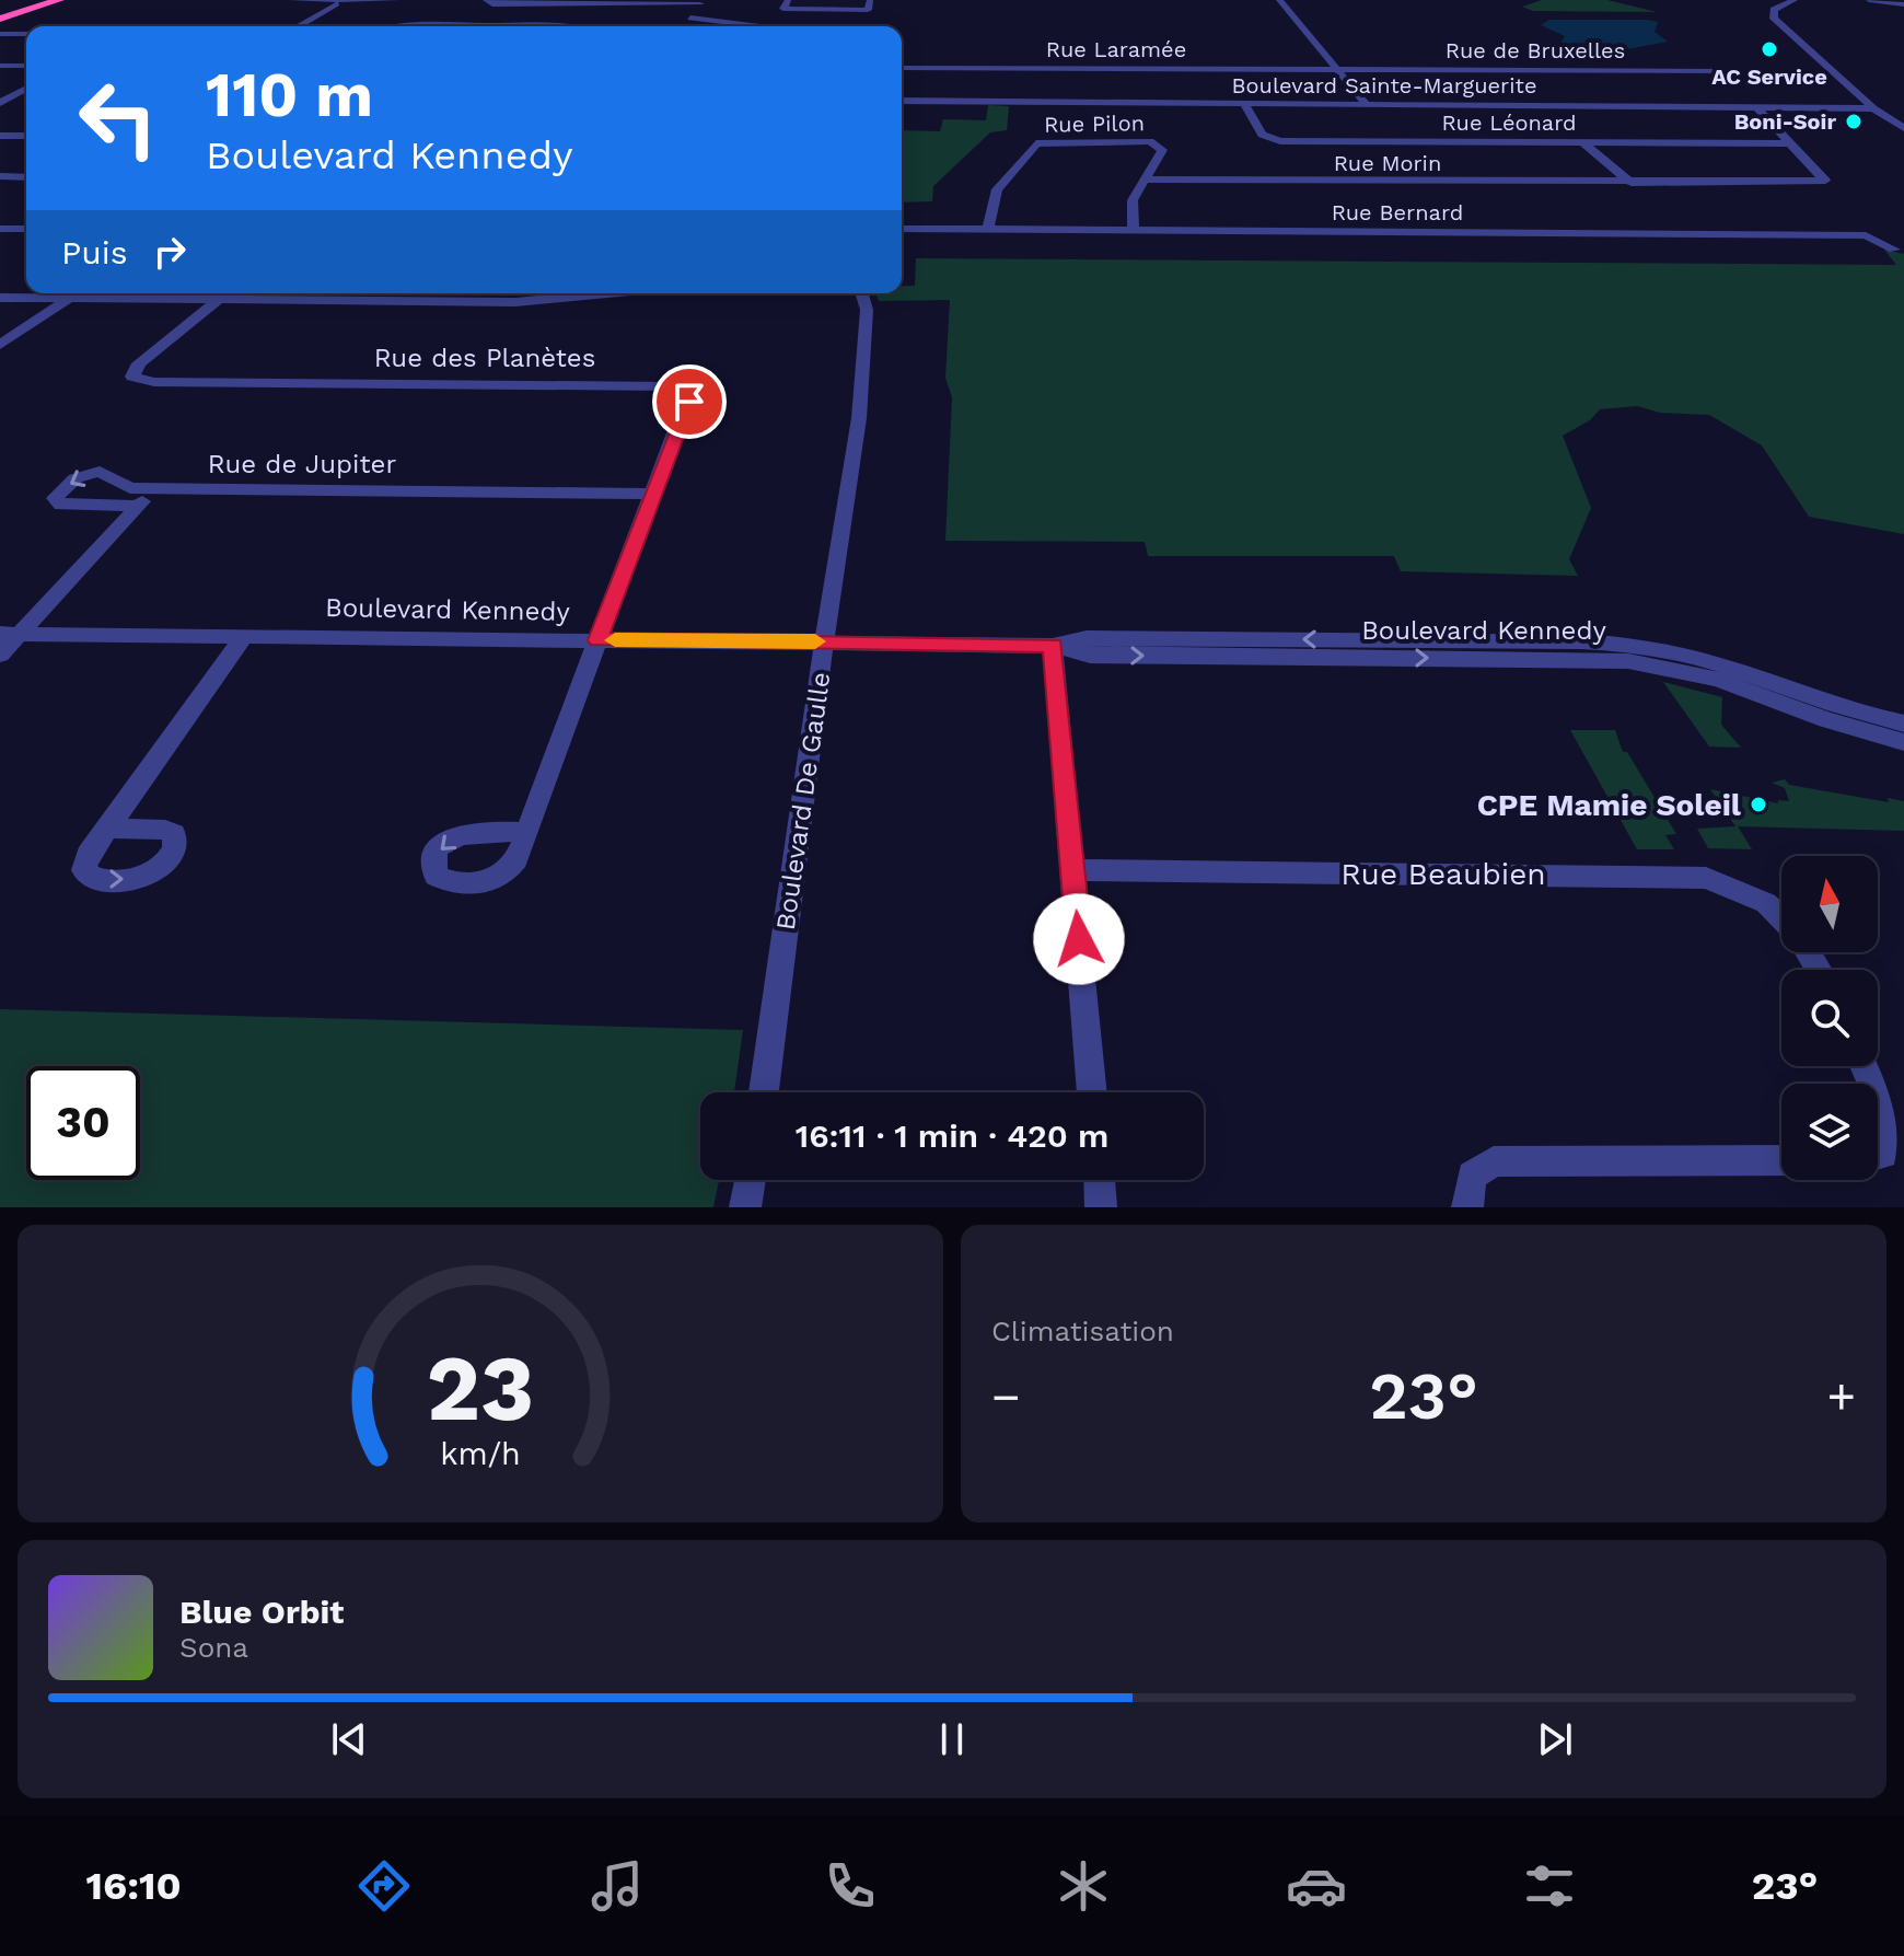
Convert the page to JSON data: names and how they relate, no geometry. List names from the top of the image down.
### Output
{
  "streets": {
    "street": [
      "Rue Laramée",
      "Rue de Bruxelles",
      "Boulevard Sainte-Marguerite",
      "Rue Léonard",
      "Rue Pilon",
      "Rue Morin",
      "Rue Bernard",
      "Rue des Planètes",
      "Rue de Jupiter",
      "Boulevard Kennedy",
      "Boulevard De Gaulle",
      "Rue Beaubien"
    ]
  },
  "crossings": [
    ["Rue Laramée", "Rue de Bruxelles"],
    ["Boulevard Sainte-Marguerite", "Rue Léonard"],
    ["Boulevard Sainte-Marguerite", "Rue Morin"],
    ["Rue Léonard", "Rue Morin"],
    ["Rue Pilon", "Rue Morin"],
    ["Rue Pilon", "Rue Bernard"],
    ["Rue des Planètes", "Rue de Jupiter"],
    ["Rue des Planètes", "Boulevard Kennedy"],
    ["Boulevard Kennedy", "Boulevard De Gaulle"]
  ],
  "places": ["AC Service", "Boni-Soir", "CPE Mamie Soleil"],
  "north": "top",
  "page": {
    "turn": ["110 m", "Boulevard Kennedy"],
    "then": "Puis",
    "limit": "30",
    "trip": "16:11 · 1 min · 420 m",
    "tile": "Climatisation",
    "heat": ["−", "23°", "+"],
    "song": ["Blue Orbit", "Sona"],
    "tabs": ["16:10", "23°"],
    "gauge": ["23", "km/h"]
  }
}
